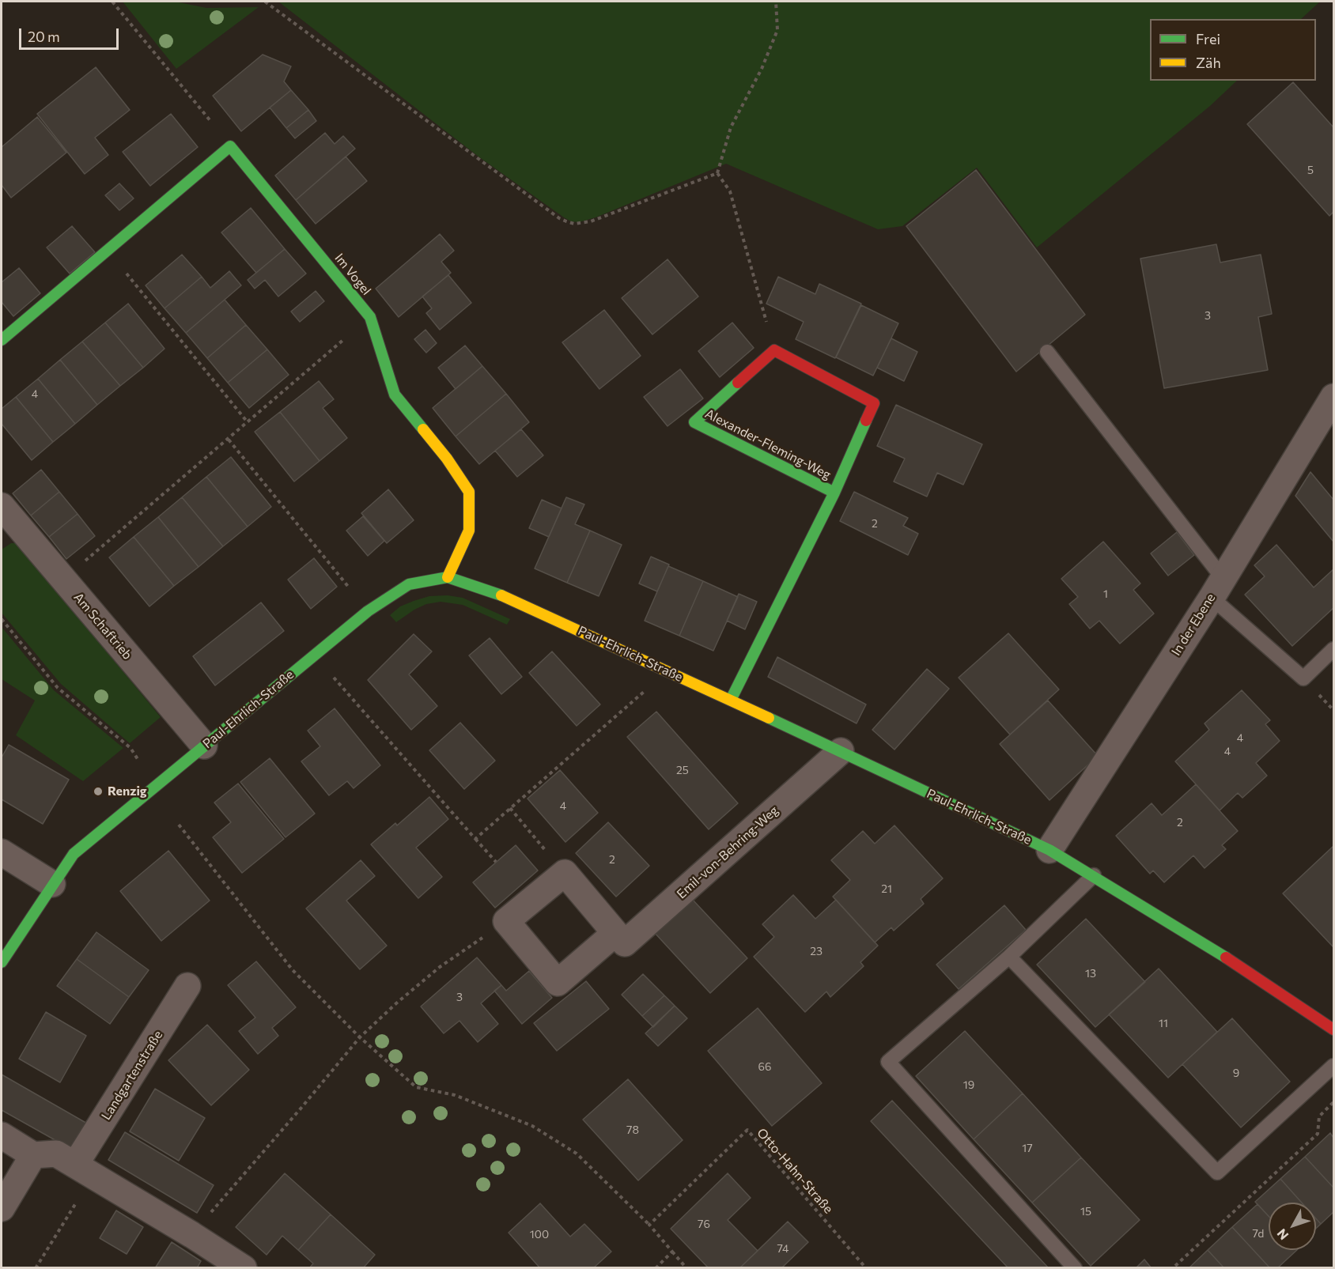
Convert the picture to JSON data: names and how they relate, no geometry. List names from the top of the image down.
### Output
{
  "streets": {
    "street": [
      "Im Vogel",
      "Alexander-Fleming-Weg",
      "In der Ebene",
      "Am Schaftrieb",
      "Paul-Ehrlich-Straße",
      "Emil-von-Behring-Weg",
      "Landgartenstraße"
    ],
    "path": ["Otto-Hahn-Straße"]
  },
  "crossings": [
    ["Im Vogel", "Paul-Ehrlich-Straße"],
    ["Alexander-Fleming-Weg", "Paul-Ehrlich-Straße"],
    ["In der Ebene", "Paul-Ehrlich-Straße"],
    ["Am Schaftrieb", "Paul-Ehrlich-Straße"],
    ["Paul-Ehrlich-Straße", "Emil-von-Behring-Weg"]
  ],
  "places": ["Renzig"],
  "house_numbers": [
    "5",
    "3",
    "4",
    "2",
    "1",
    "4",
    "4",
    "25",
    "4",
    "2",
    "2",
    "21",
    "23",
    "13",
    "3",
    "11",
    "66",
    "9",
    "19",
    "78",
    "17",
    "15",
    "76",
    "7d",
    "100",
    "74"
  ],
  "legend": ["Frei", "Zäh"],
  "scale_bar": "20 m",
  "north": "bottom left"
}
